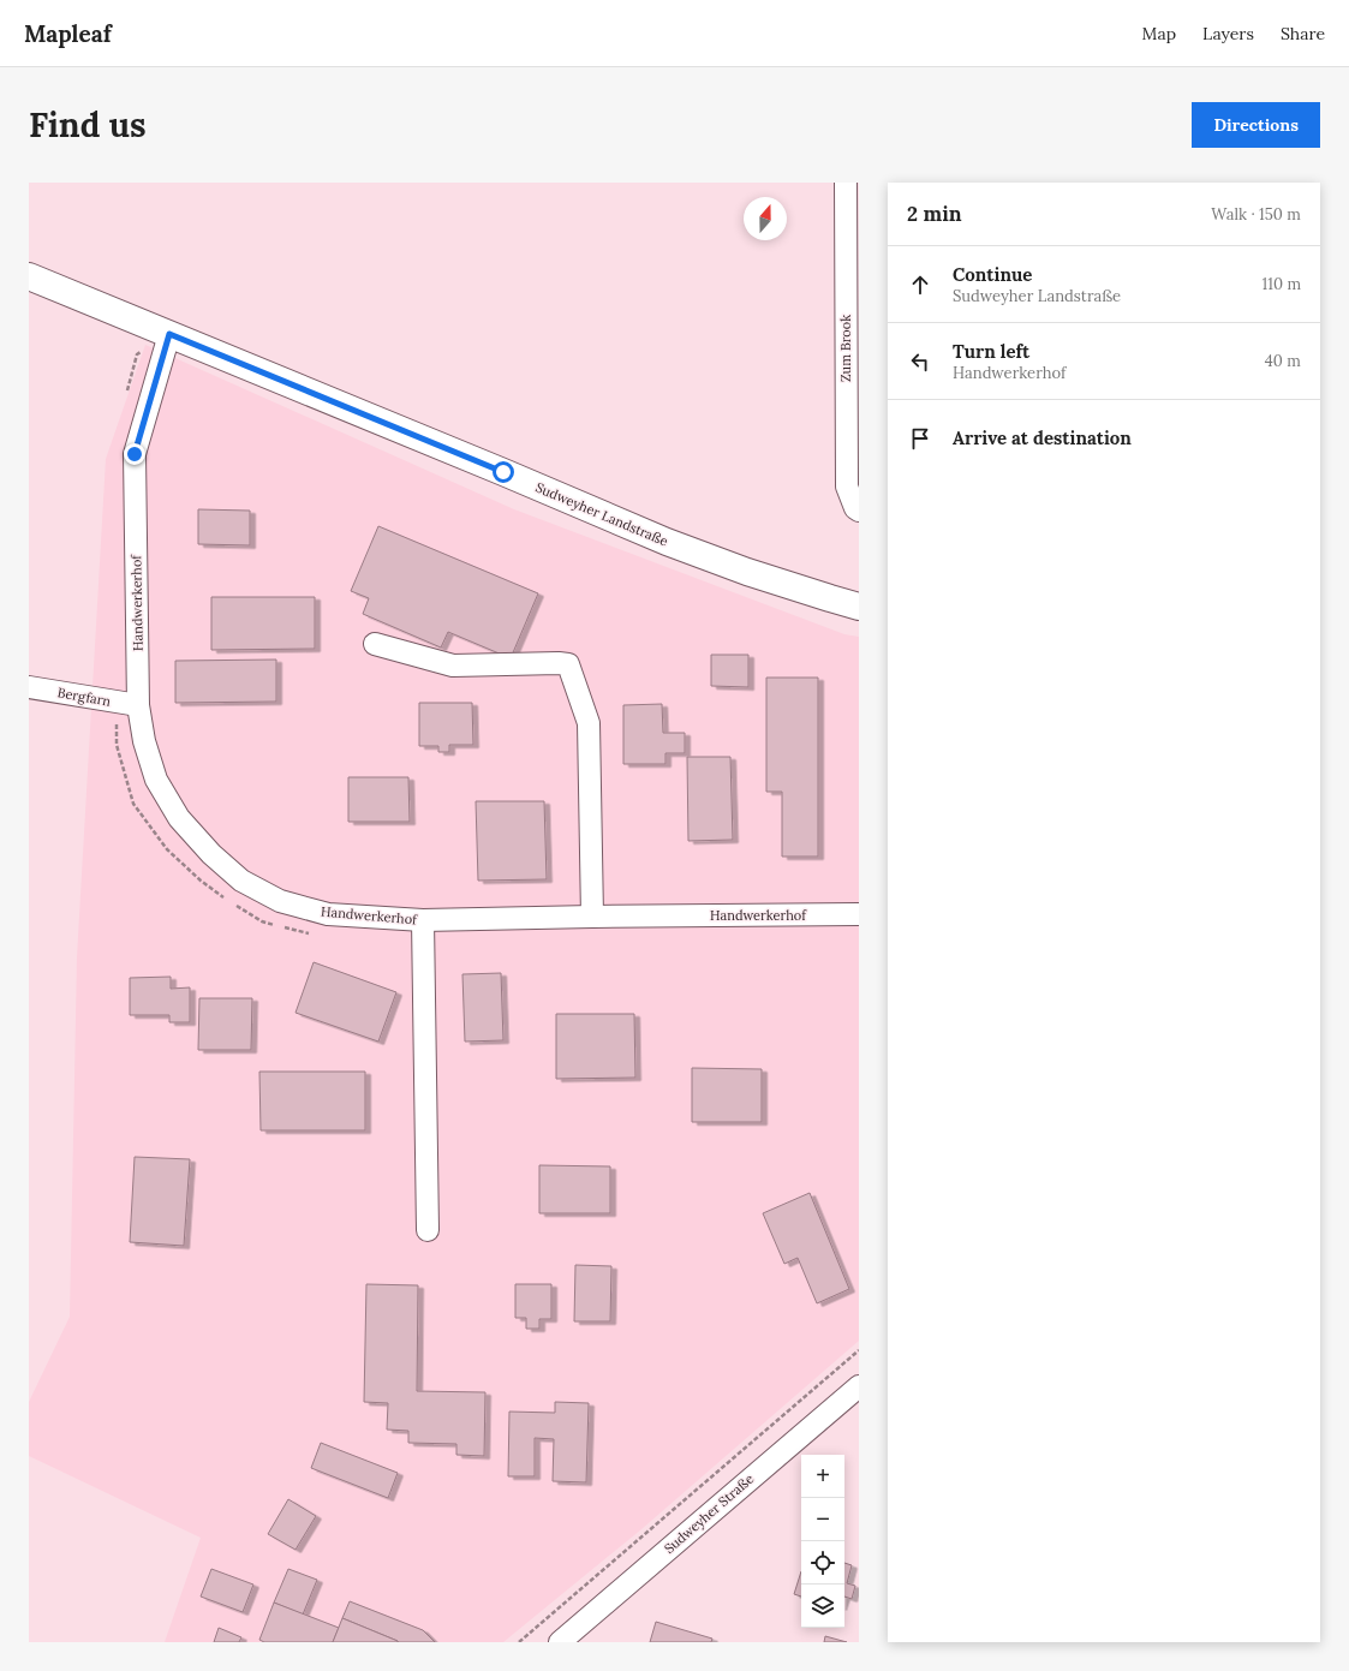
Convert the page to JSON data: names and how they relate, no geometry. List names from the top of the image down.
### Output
{
  "streets": {
    "main road": ["Sudweyher Landstraße"],
    "street": [
      "Zum Brook",
      "Handwerkerhof",
      "Bergfarn",
      "Sudweyher Straße"
    ]
  },
  "crossings": [
    ["Sudweyher Landstraße", "Handwerkerhof"],
    ["Handwerkerhof", "Bergfarn"]
  ],
  "north": "top",
  "page": {
    "header": "Mapleaf",
    "nav": ["Map", "Layers", "Share"],
    "buttons": "Directions",
    "title": "Find us",
    "heading": ["2 min", "Walk · 150 m"],
    "list": [
      ["Continue", "Sudweyher Landstraße", "110 m"],
      ["Turn left", "Handwerkerhof", "40 m"],
      "Arrive at destination"
    ],
    "map_buttons": ["+", "−"]
  }
}
